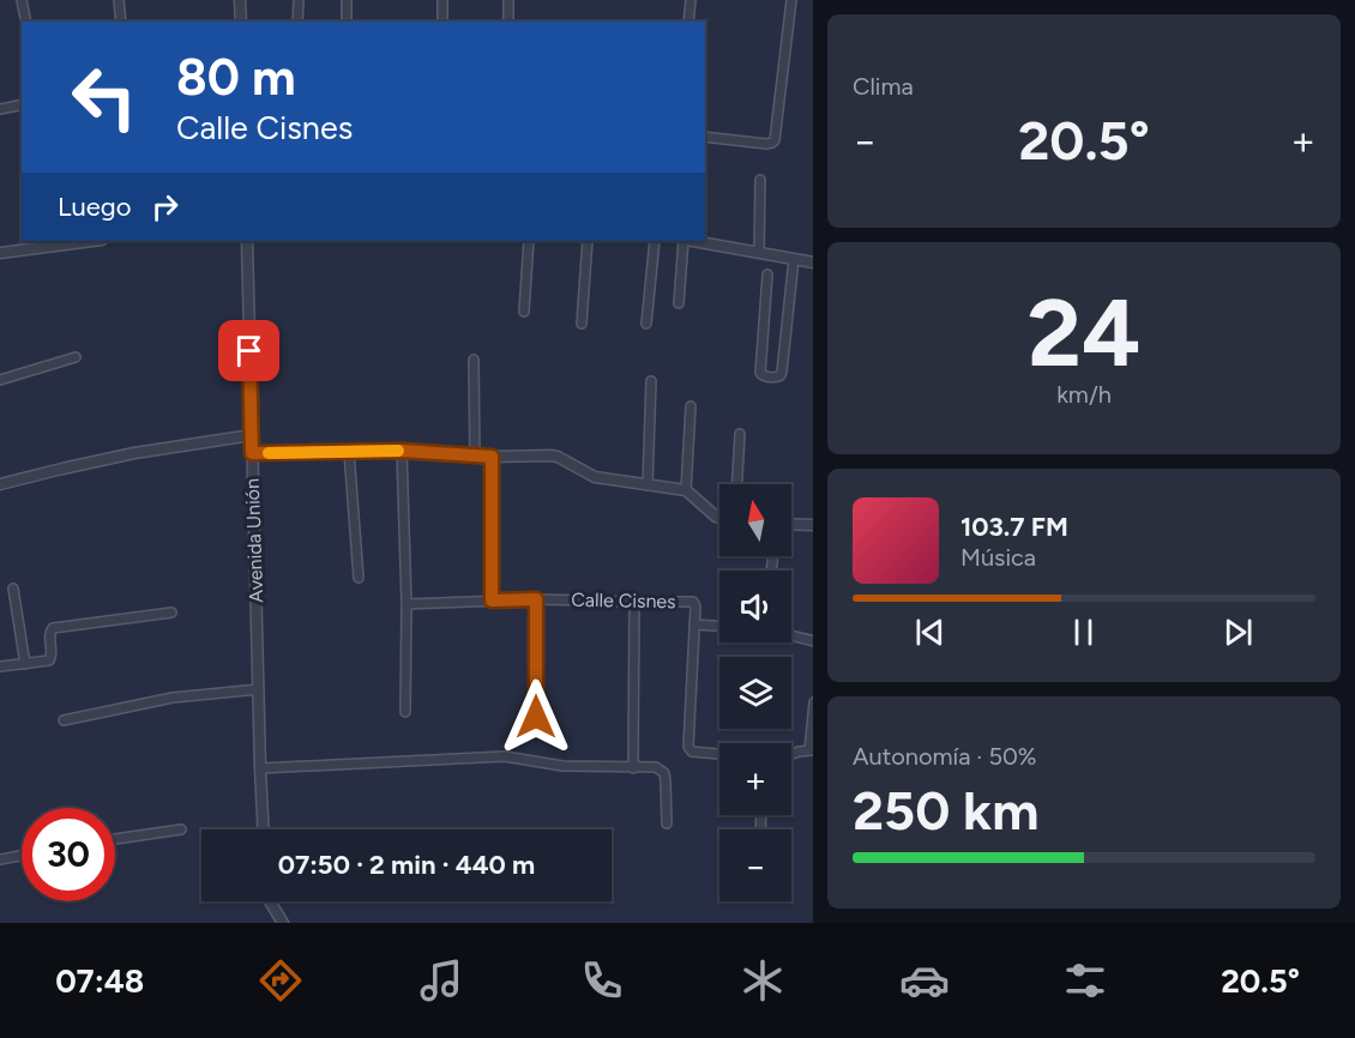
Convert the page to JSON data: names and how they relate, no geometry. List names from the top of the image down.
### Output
{
  "streets": {
    "street": ["Avenida Unión", "Calle Cisnes"]
  },
  "north": "top",
  "page": {
    "tile": [
      "Clima",
      ["24", "km/h"],
      ["Autonomía · 50%", "250 km"]
    ],
    "turn": ["80 m", "Calle Cisnes"],
    "heat": ["−", "20.5°", "+"],
    "then": "Luego",
    "map_buttons": ["+", "−"],
    "song": ["103.7 FM", "Música"],
    "limit": "30",
    "trip": "07:50 · 2 min · 440 m",
    "tabs": ["07:48", "20.5°"]
  }
}
